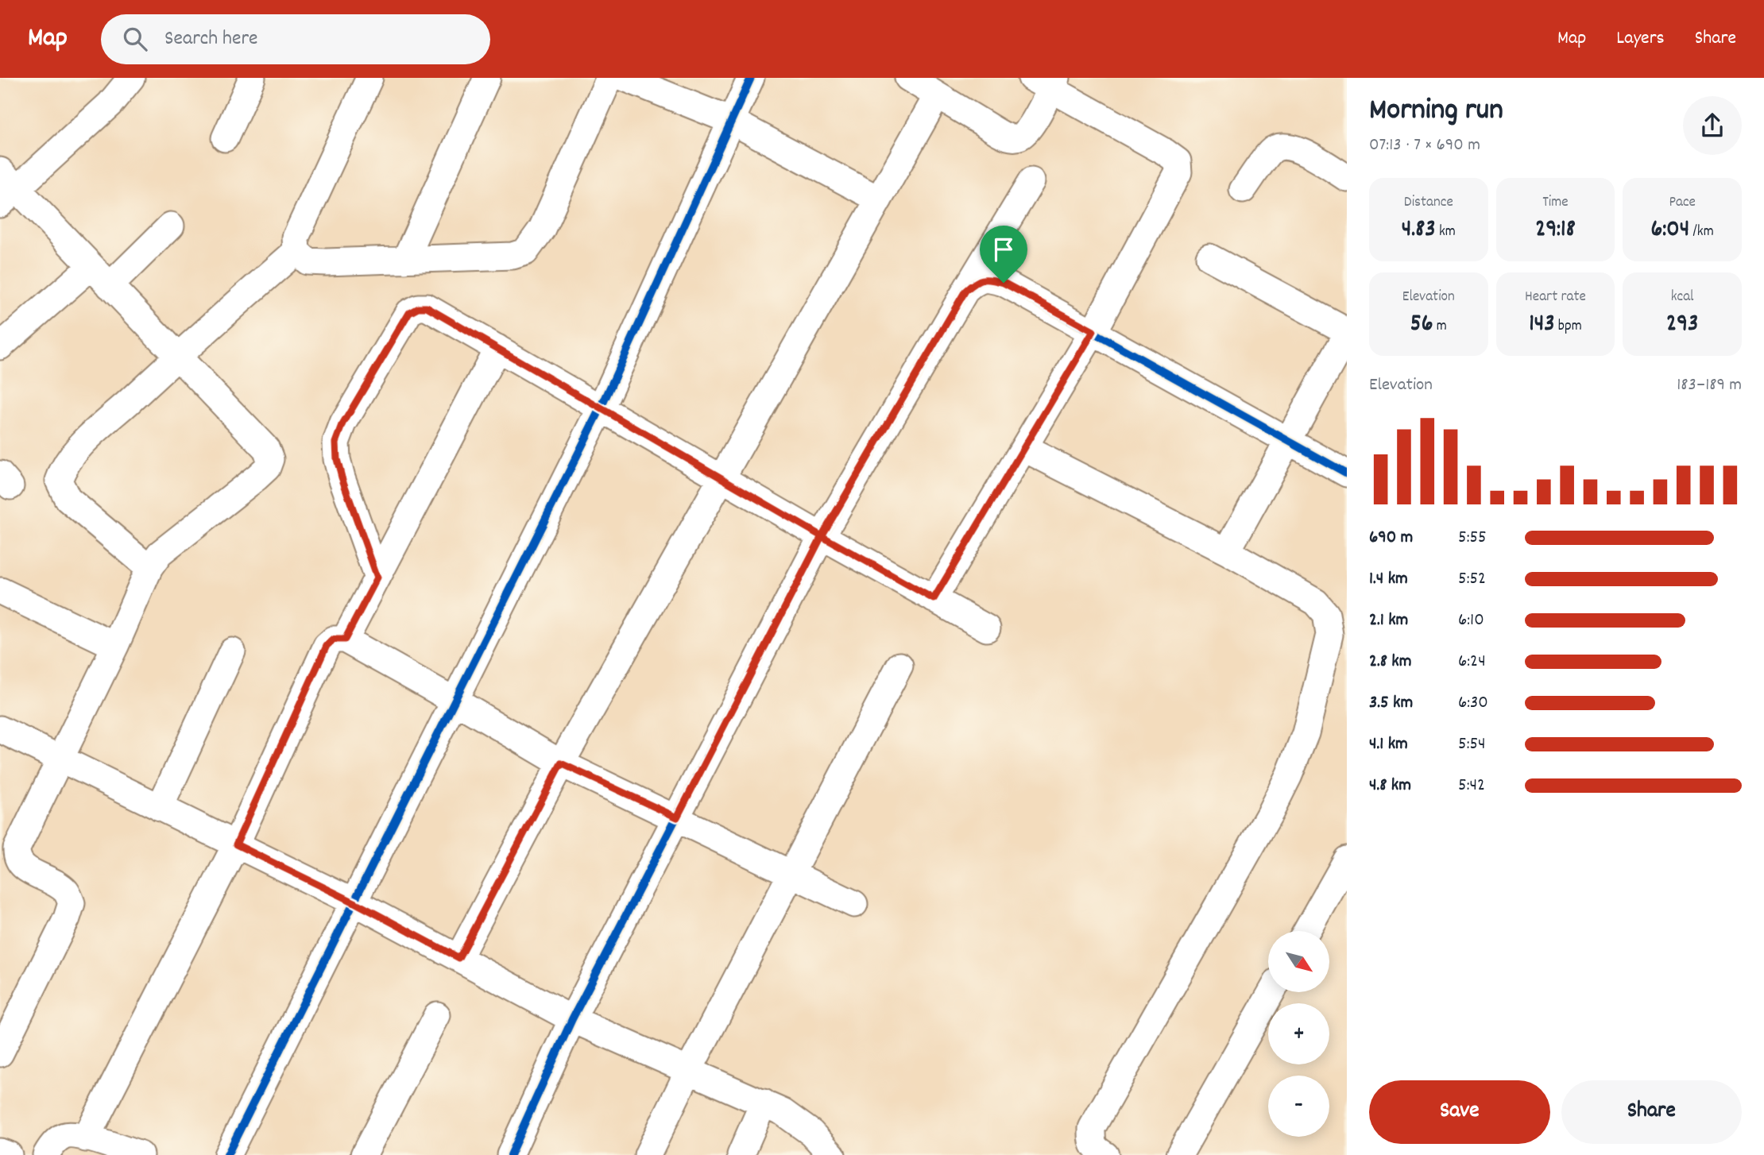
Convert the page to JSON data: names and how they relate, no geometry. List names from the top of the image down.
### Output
{
  "north": "bottom right",
  "page": {
    "header": "Map",
    "search": "Search here",
    "nav": ["Map", "Layers", "Share"],
    "heading": ["Morning run", "07:13 · 7 × 690 m"],
    "stats": [
      ["Distance", "4.83 km"],
      ["Time", "29:18"],
      ["Pace", "6:04 /km"],
      ["Elevation", "56 m"],
      ["Heart rate", "143 bpm"],
      ["kcal", "293"]
    ],
    "chart": ["Elevation", "183–189 m"],
    "list": [
      {
        "name": "690 m",
        "note": "5:55"
      },
      {
        "name": "1.4 km",
        "note": "5:52"
      },
      {
        "name": "2.1 km",
        "note": "6:10"
      },
      {
        "name": "2.8 km",
        "note": "6:24"
      },
      {
        "name": "3.5 km",
        "note": "6:30"
      },
      {
        "name": "4.1 km",
        "note": "5:54"
      },
      {
        "name": "4.8 km",
        "note": "5:42"
      }
    ],
    "map_buttons": ["+", "−"],
    "buttons": ["Save", "Share"]
  }
}
